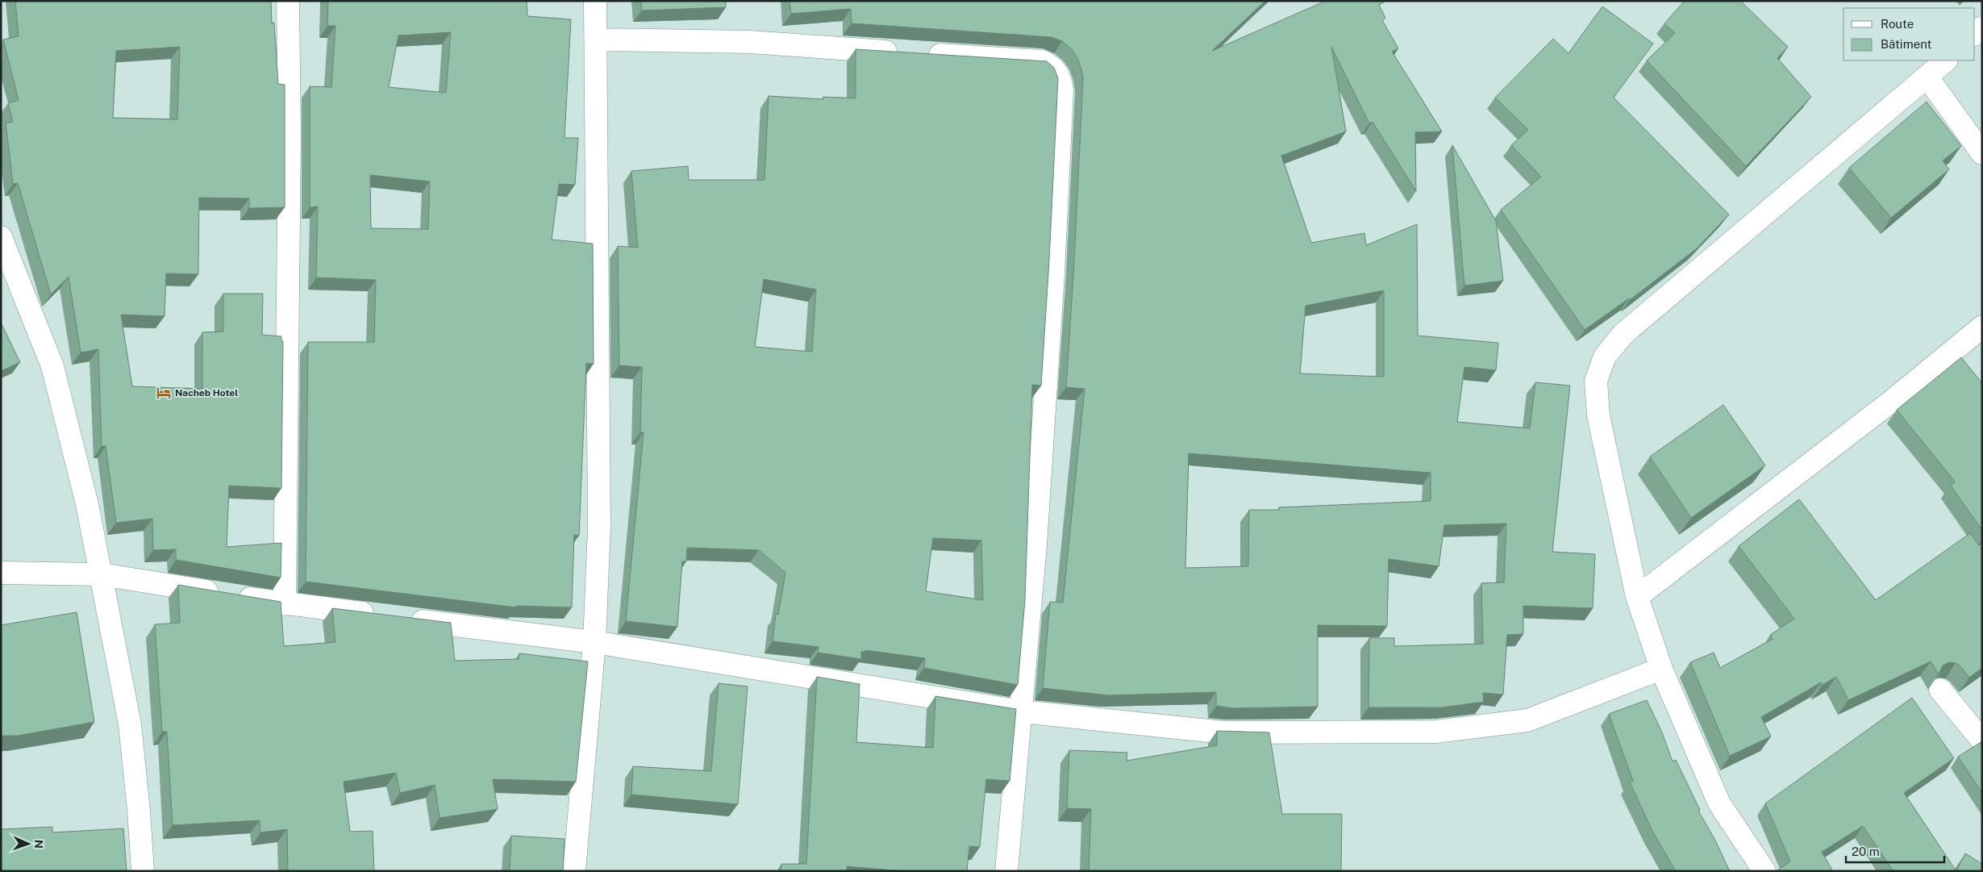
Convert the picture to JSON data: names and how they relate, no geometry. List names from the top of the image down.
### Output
{
  "places": {
    "hotel": ["Nacheb Hotel"]
  },
  "legend": ["Route", "Bâtiment"],
  "scale_bar": "20 m",
  "north": "right"
}
